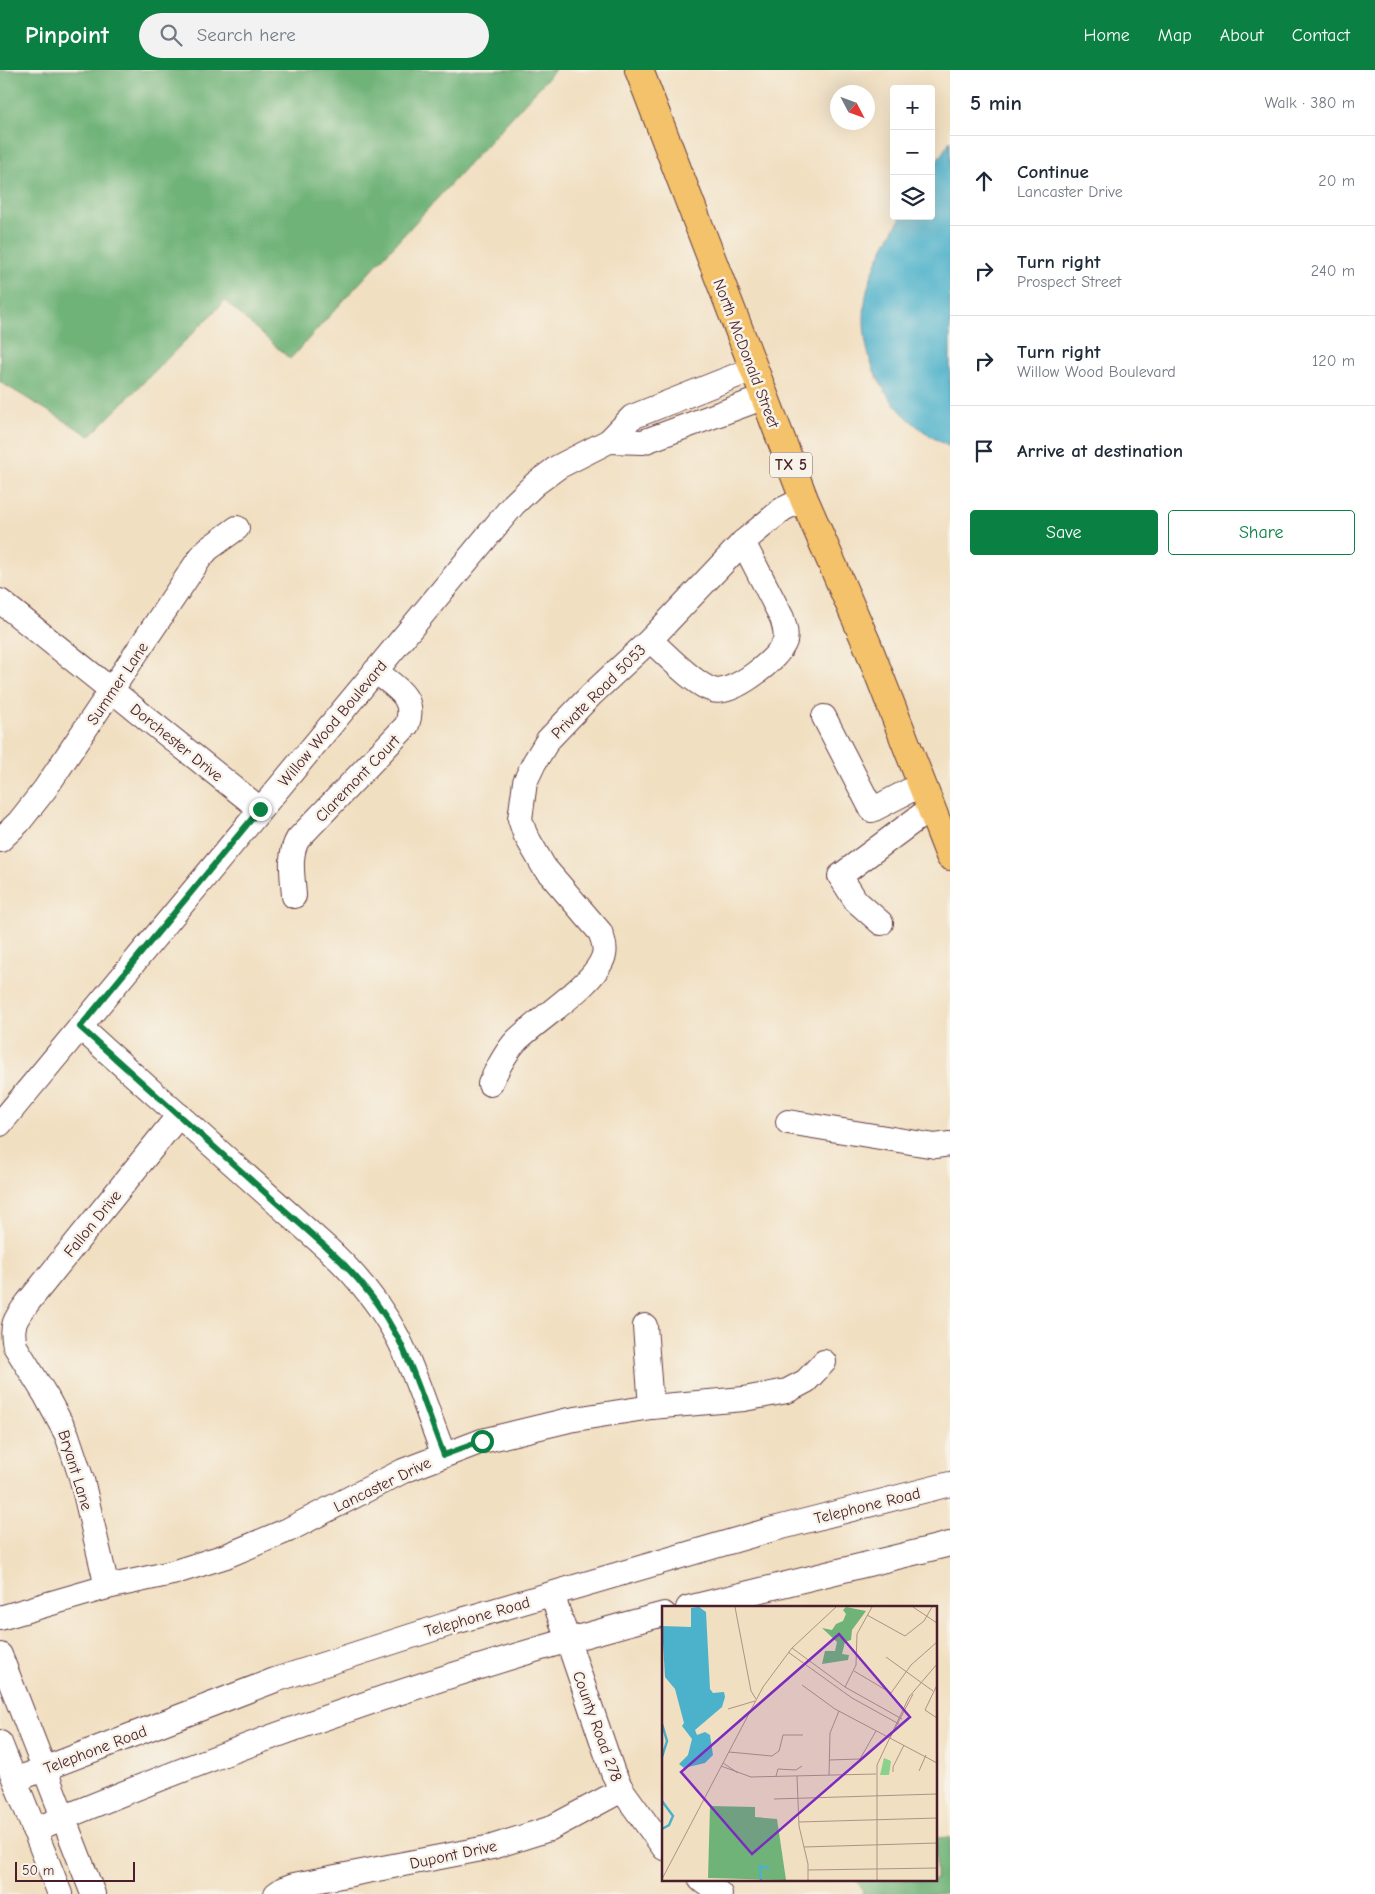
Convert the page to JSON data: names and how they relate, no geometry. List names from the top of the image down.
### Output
{
  "streets": {
    "main road": ["North McDonald Street", "TX 5"],
    "street": [
      "Summer Lane",
      "Private Road 5053",
      "Willow Wood Boulevard",
      "Dorchester Drive",
      "Claremont Court",
      "Fallon Drive",
      "Bryant Lane",
      "Lancaster Drive",
      "Telephone Road",
      "County Road 278",
      "Dupont Drive"
    ]
  },
  "crossings": [
    ["North McDonald Street", "Private Road 5053"],
    ["North McDonald Street", "Willow Wood Boulevard"],
    ["Summer Lane", "Dorchester Drive"],
    ["Willow Wood Boulevard", "Dorchester Drive"],
    ["Willow Wood Boulevard", "Claremont Court"],
    ["Fallon Drive", "Bryant Lane"],
    ["Bryant Lane", "Lancaster Drive"],
    ["Telephone Road", "County Road 278"],
    ["County Road 278", "Dupont Drive"]
  ],
  "scale_bar": "50 m",
  "north": "bottom right",
  "page": {
    "header": "Pinpoint",
    "search": "Search here",
    "nav": [
      "Home",
      "Map",
      "About",
      "Contact"
    ],
    "heading": ["5 min", "Walk · 380 m"],
    "map_buttons": ["+", "−"],
    "list": [
      ["Continue", "Lancaster Drive", "20 m"],
      ["Turn right", "Prospect Street", "240 m"],
      ["Turn right", "Willow Wood Boulevard", "120 m"],
      "Arrive at destination"
    ],
    "buttons": ["Save", "Share"],
    "scale": "50 m"
  }
}
